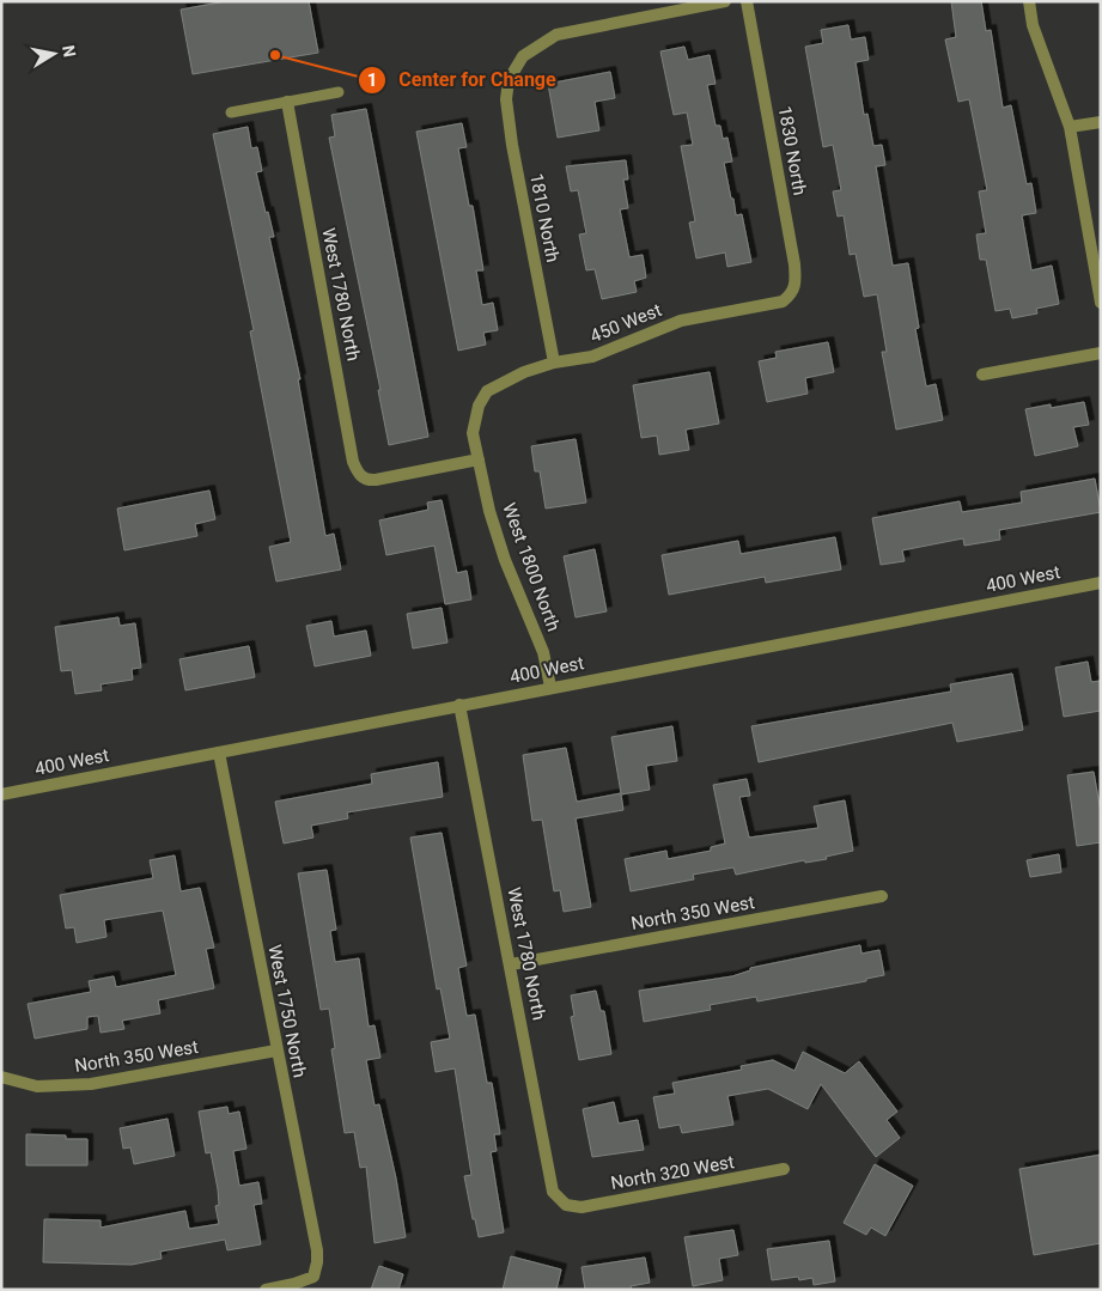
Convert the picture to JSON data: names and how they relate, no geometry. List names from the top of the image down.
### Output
{
  "streets": {
    "street": [
      "1830 North",
      "1810 North",
      "West 1780 North",
      "450 West",
      "West 1800 North",
      "400 West",
      "North 350 West",
      "West 1750 North",
      "North 320 West"
    ]
  },
  "crossings": [
    ["1830 North", "450 West"],
    ["1810 North", "450 West"],
    ["West 1780 North", "West 1800 North"],
    ["West 1780 North", "400 West"],
    ["West 1780 North", "North 350 West"],
    ["West 1780 North", "North 320 West"],
    ["450 West", "West 1800 North"],
    ["West 1800 North", "400 West"],
    ["400 West", "West 1750 North"],
    ["North 350 West", "West 1750 North"]
  ],
  "places": ["Center for Change"],
  "north": "right"
}
